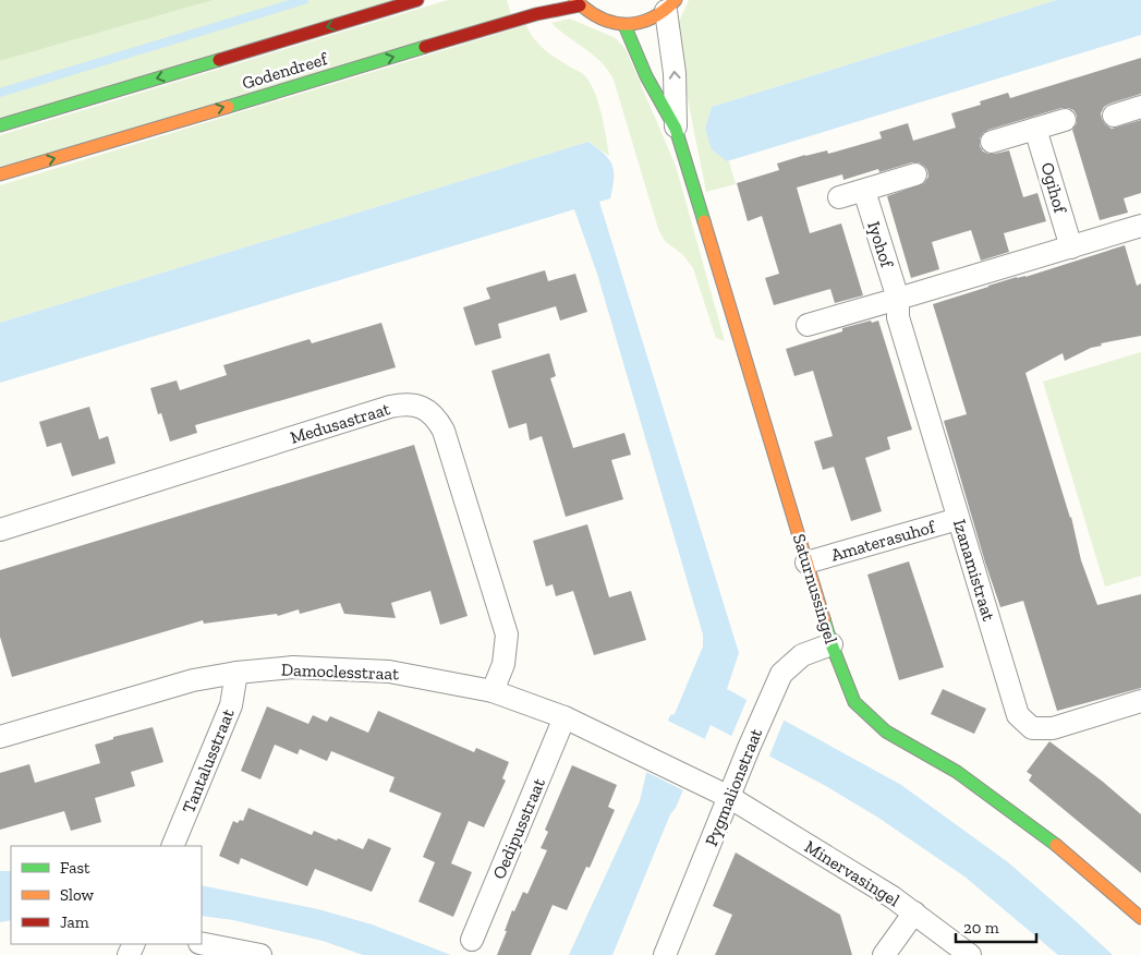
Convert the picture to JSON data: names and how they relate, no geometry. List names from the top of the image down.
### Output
{
  "streets": {
    "main road": ["Godendreef", "Saturnussingel"],
    "street": [
      "Ogihof",
      "Iyohof",
      "Medusastraat",
      "Amaterasuhof",
      "Izanamistraat",
      "Damoclesstraat",
      "Tantalusstraat",
      "Pygmalionstraat",
      "Oedipusstraat",
      "Minervasingel"
    ]
  },
  "crossings": [
    ["Iyohof", "Izanamistraat"],
    ["Medusastraat", "Damoclesstraat"],
    ["Amaterasuhof", "Izanamistraat"],
    ["Amaterasuhof", "Saturnussingel"],
    ["Saturnussingel", "Pygmalionstraat"],
    ["Damoclesstraat", "Tantalusstraat"],
    ["Damoclesstraat", "Pygmalionstraat"],
    ["Damoclesstraat", "Oedipusstraat"],
    ["Damoclesstraat", "Minervasingel"],
    ["Pygmalionstraat", "Minervasingel"]
  ],
  "legend": ["Fast", "Slow", "Jam"],
  "scale_bar": "20 m"
}
